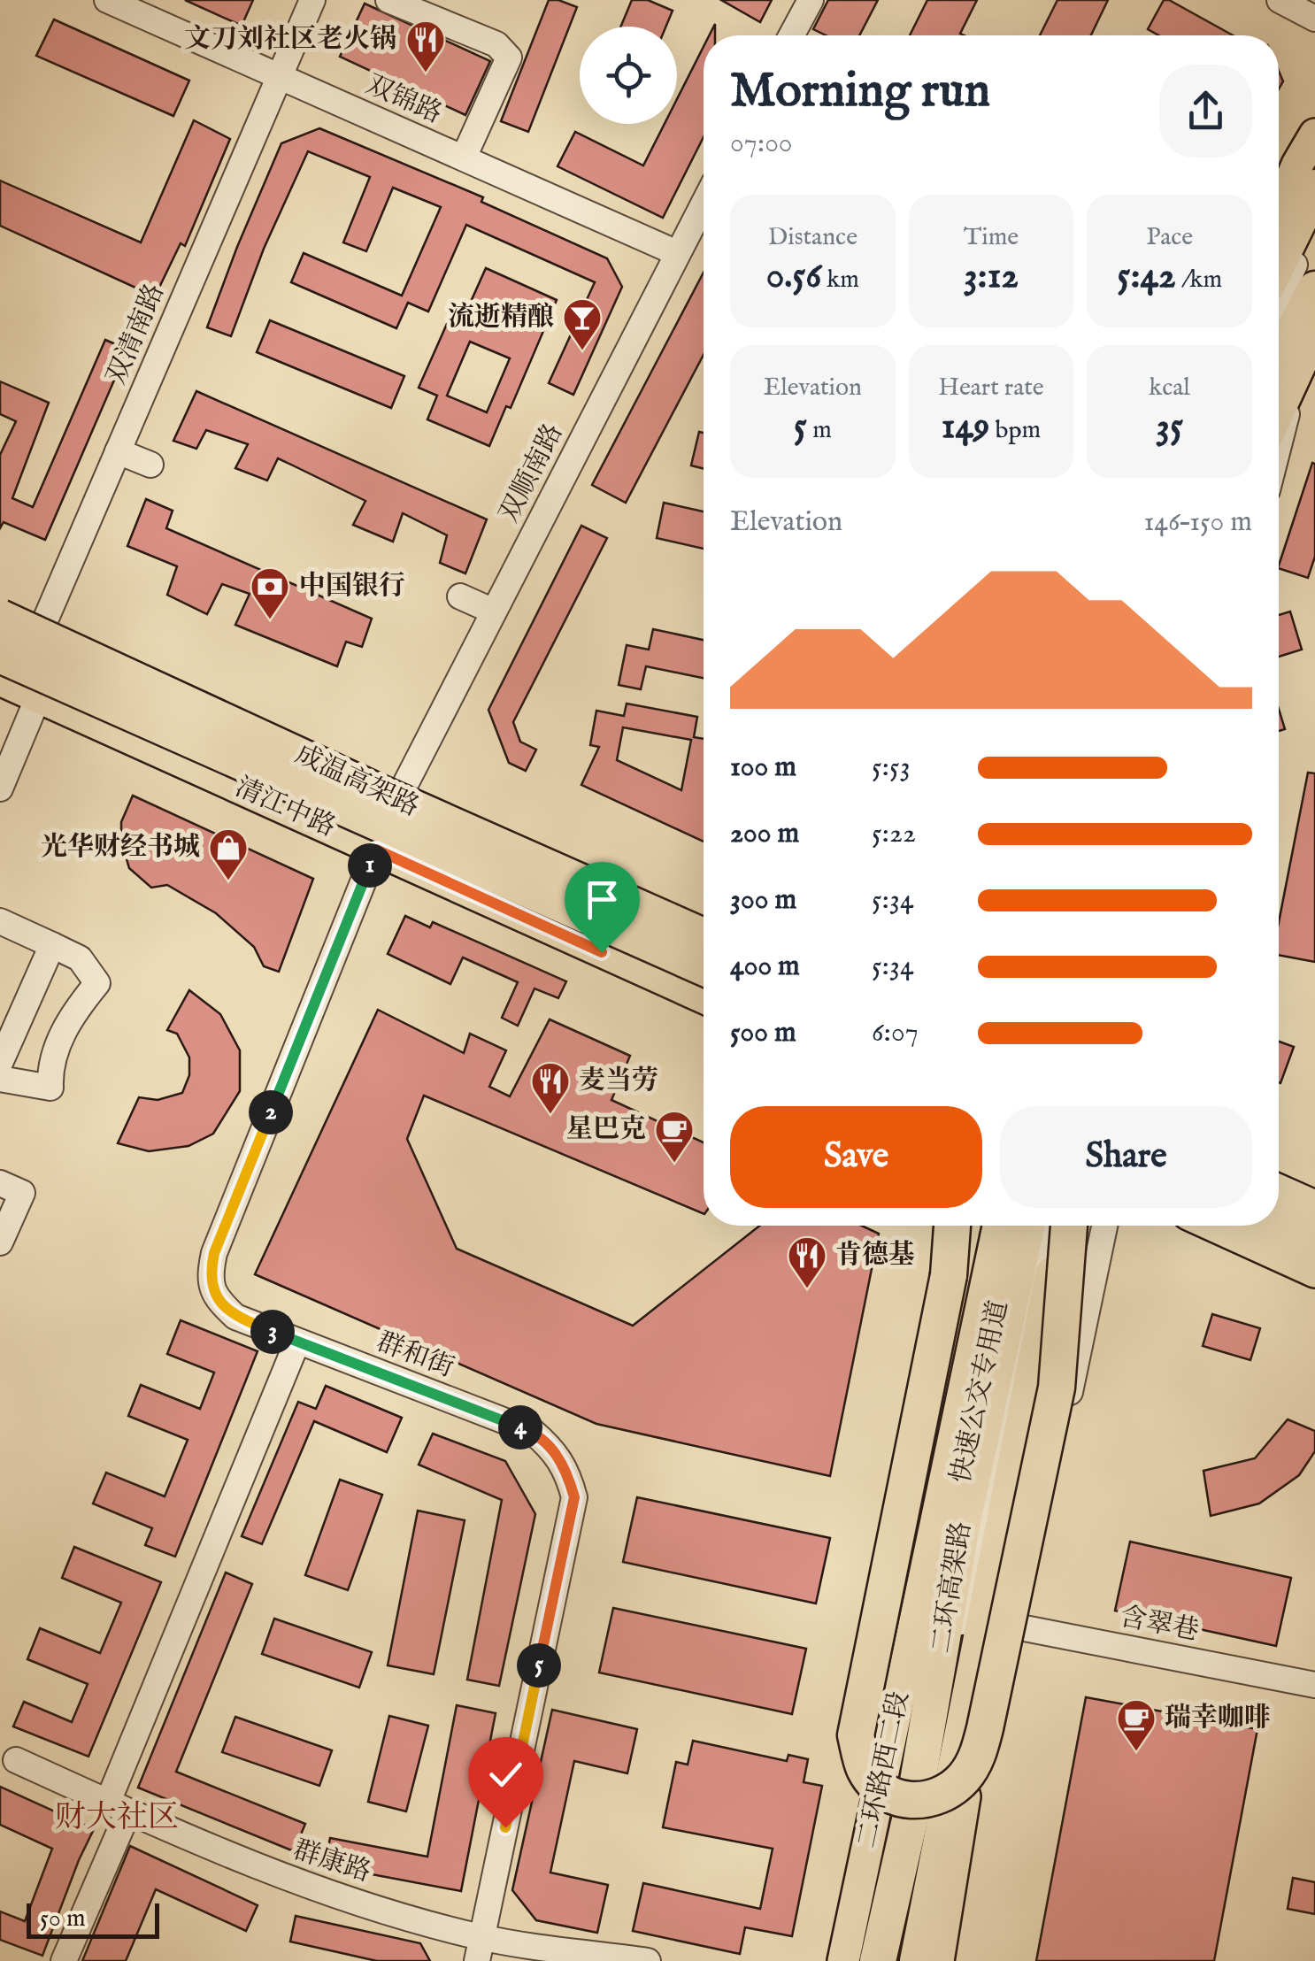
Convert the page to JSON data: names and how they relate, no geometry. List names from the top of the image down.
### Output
{
  "streets": {
    "highway": ["成温高架路", "二环高架路"],
    "main road": ["清江中路", "二环路西二段"],
    "street": [
      "双锦路",
      "双清南路",
      "双顺南路",
      "群和街",
      "快速公交专用道",
      "含翠巷",
      "群康路"
    ]
  },
  "crossings": [
    ["双锦路", "双清南路"],
    ["双锦路", "双顺南路"],
    ["双清南路", "清江中路"],
    ["清江中路", "群和街"],
    ["群和街", "群康路"]
  ],
  "districts": ["财大社区"],
  "places": {
    "restaurant": ["文刀刘社区老火锅", "麦当劳", "肯德基"],
    "bar": ["流逝精酿"],
    "bank": ["中国银行"],
    "shop": ["光华财经书城"],
    "cafe": ["星巴克", "瑞幸咖啡"]
  },
  "scale_bar": "50 m",
  "page": {
    "heading": ["Morning run", "07:00"],
    "stats": [
      ["Distance", "0.56 km"],
      ["Time", "3:12"],
      ["Pace", "5:42 /km"],
      ["Elevation", "5 m"],
      ["Heart rate", "149 bpm"],
      ["kcal", "35"]
    ],
    "chart": ["Elevation", "146–150 m"],
    "list": [
      {
        "name": "100 m",
        "note": "5:53"
      },
      {
        "name": "200 m",
        "note": "5:22"
      },
      {
        "name": "300 m",
        "note": "5:34"
      },
      {
        "name": "400 m",
        "note": "5:34"
      },
      {
        "name": "500 m",
        "note": "6:07"
      }
    ],
    "pins": [
      "1",
      "2",
      "3",
      "4",
      "5"
    ],
    "buttons": ["Save", "Share"],
    "scale": "50 m"
  }
}
